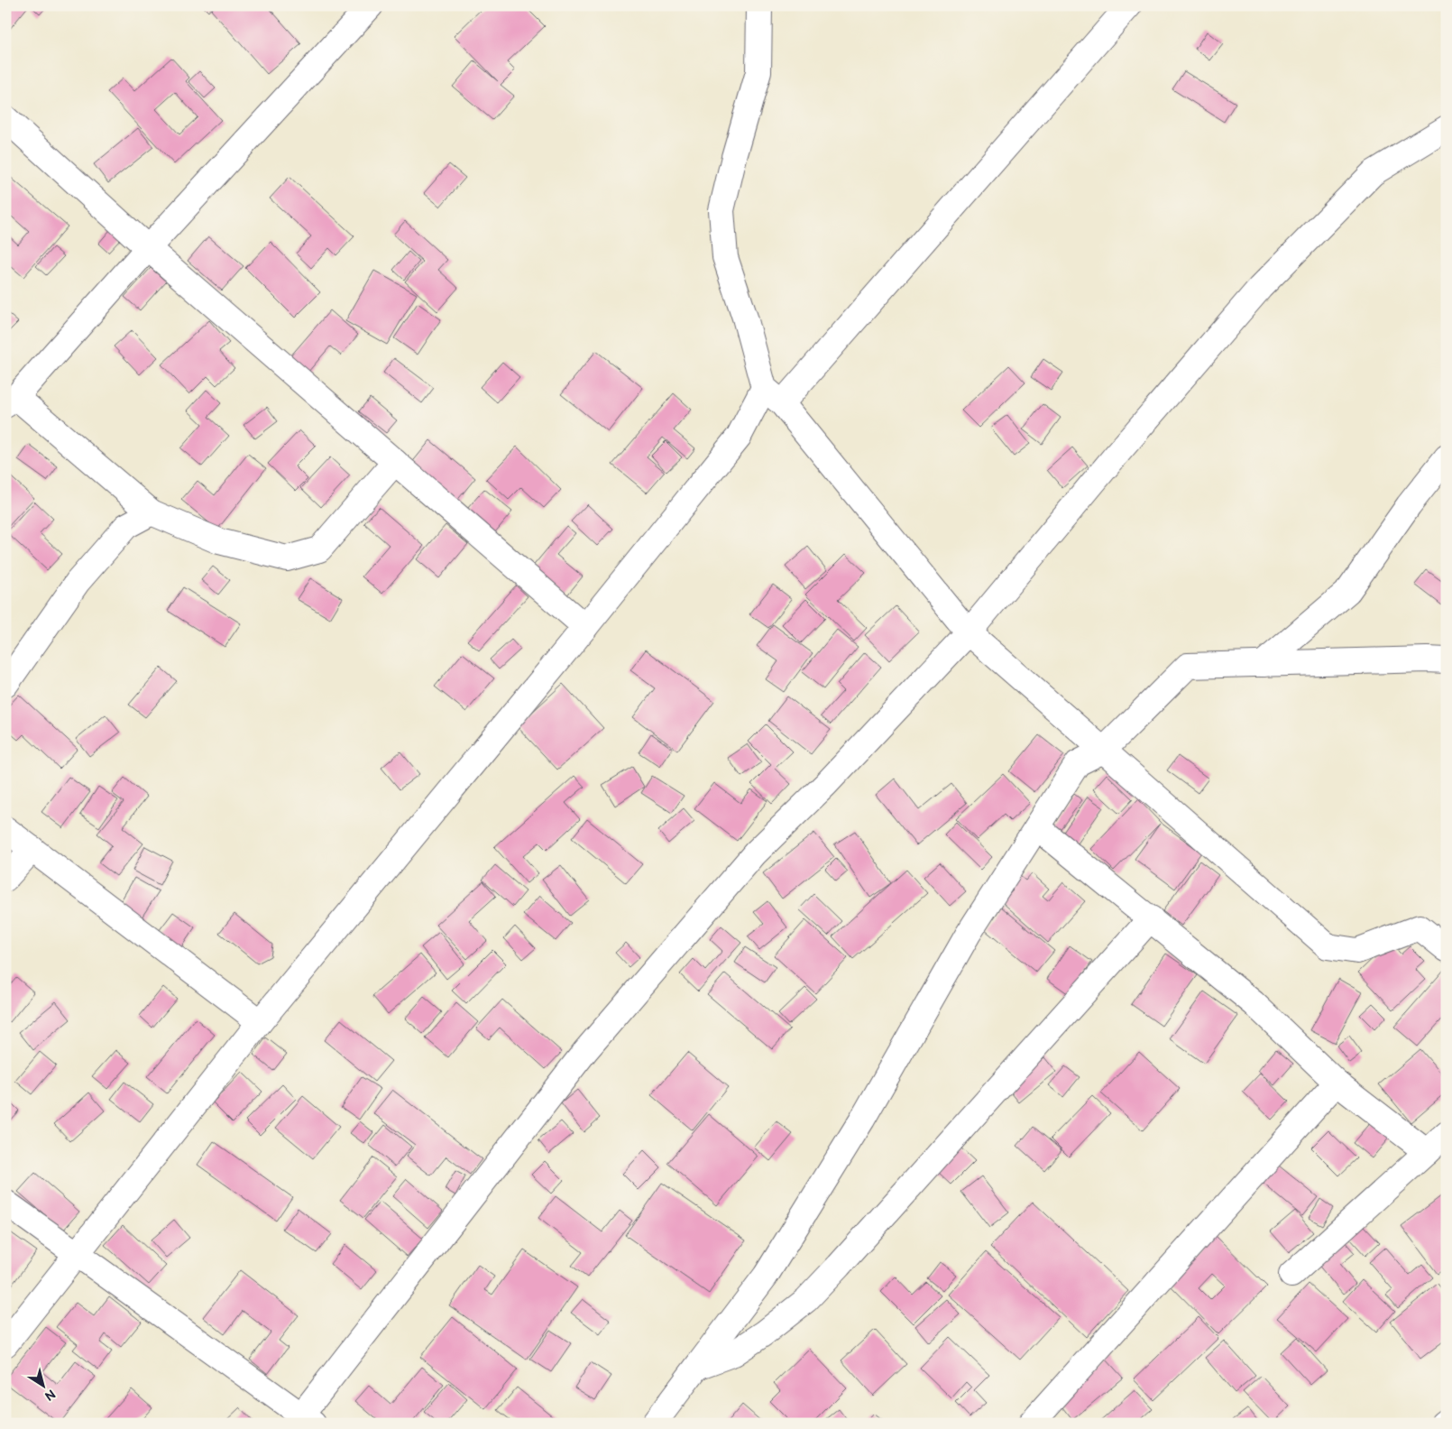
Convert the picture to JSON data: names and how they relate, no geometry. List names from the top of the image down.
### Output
{
  "north": "bottom right"
}
